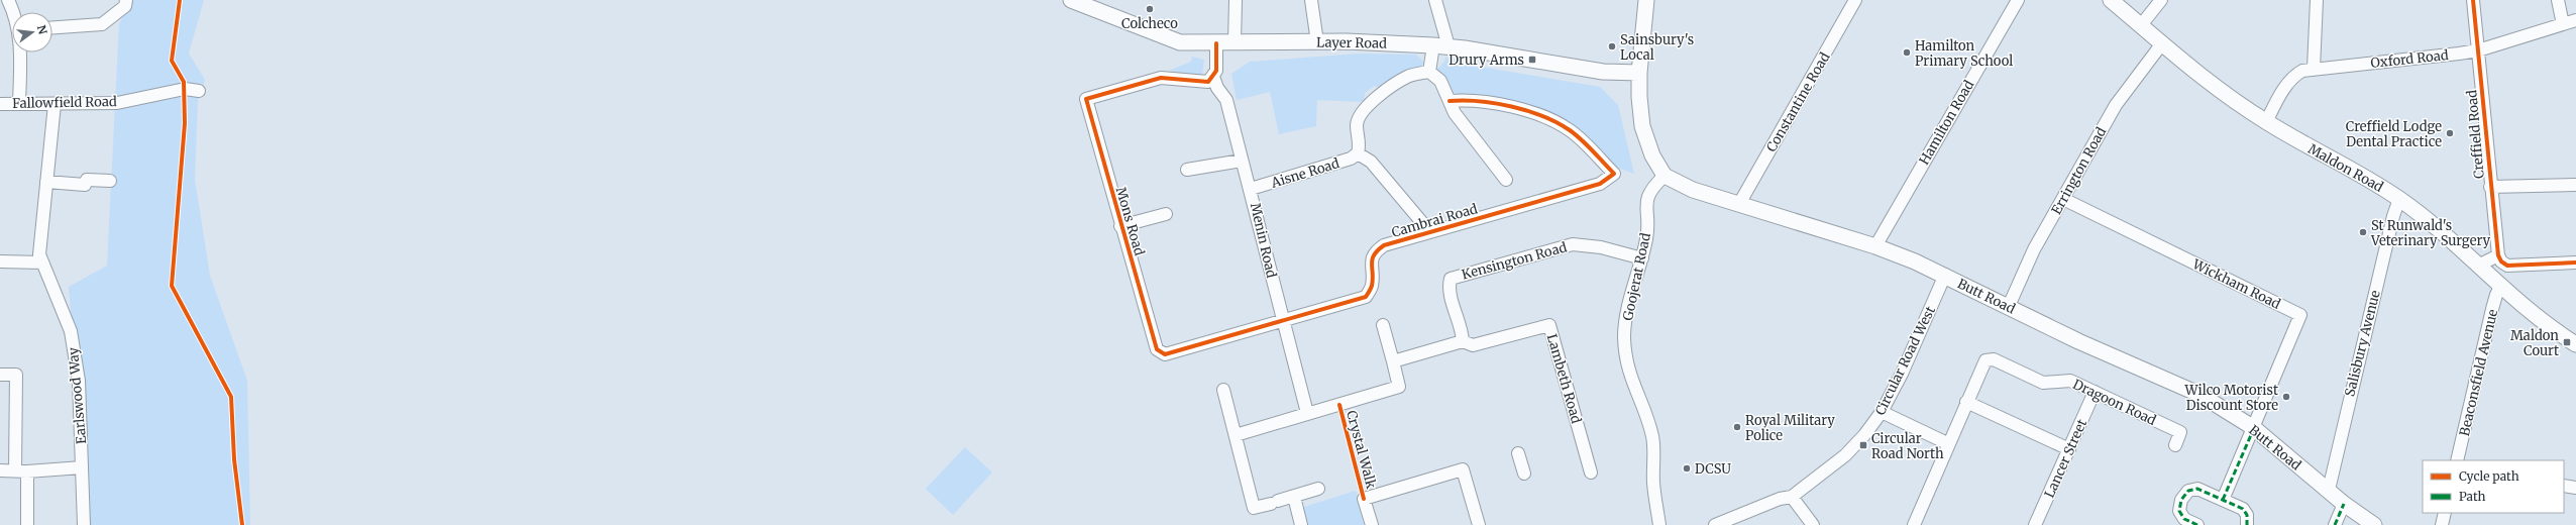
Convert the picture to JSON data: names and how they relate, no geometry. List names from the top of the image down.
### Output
{
  "streets": {
    "main road": ["Layer Road", "Maldon Road", "Butt Road"],
    "street": [
      "Oxford Road",
      "Fallowfield Road",
      "Constantine Road",
      "Hamilton Road",
      "Creffield Road",
      "Errington Road",
      "Aisne Road",
      "Cambrai Road",
      "Mons Road",
      "Menin Road",
      "Kensington Road",
      "Goojerat Road",
      "Wickham Road",
      "Salisbury Avenue",
      "Circular Road West",
      "Beaconsfield Avenue",
      "Lambeth Road",
      "Earlswood Way",
      "Dragoon Road",
      "Lancer Street"
    ],
    "cycle path": ["Crystal Walk"]
  },
  "crossings": [
    ["Oxford Road", "Creffield Road"],
    ["Oxford Road", "Maldon Road"],
    ["Fallowfield Road", "Earlswood Way"],
    ["Constantine Road", "Butt Road"],
    ["Hamilton Road", "Butt Road"],
    ["Maldon Road", "Errington Road"],
    ["Maldon Road", "Salisbury Avenue"],
    ["Maldon Road", "Beaconsfield Avenue"],
    ["Errington Road", "Wickham Road"],
    ["Errington Road", "Butt Road"],
    ["Aisne Road", "Menin Road"],
    ["Cambrai Road", "Mons Road"],
    ["Cambrai Road", "Menin Road"],
    ["Mons Road", "Menin Road"],
    ["Kensington Road", "Goojerat Road"],
    ["Kensington Road", "Lambeth Road"],
    ["Goojerat Road", "Butt Road"],
    ["Wickham Road", "Butt Road"],
    ["Butt Road", "Salisbury Avenue"],
    ["Butt Road", "Circular Road West"],
    ["Dragoon Road", "Lancer Street"]
  ],
  "places": {
    "other": [
      "Colcheco",
      "Sainsbury's Local",
      "Hamilton Primary School",
      "Creffield Lodge Dental Practice",
      "St Runwald's Veterinary Surgery",
      "Wilco Motorist Discount Store",
      "Royal Military Police",
      "DCSU"
    ],
    "transit": ["Drury Arms", "Maldon Court", "Circular Road North"]
  },
  "legend": ["Cycle path", "Path"],
  "north": "right"
}
